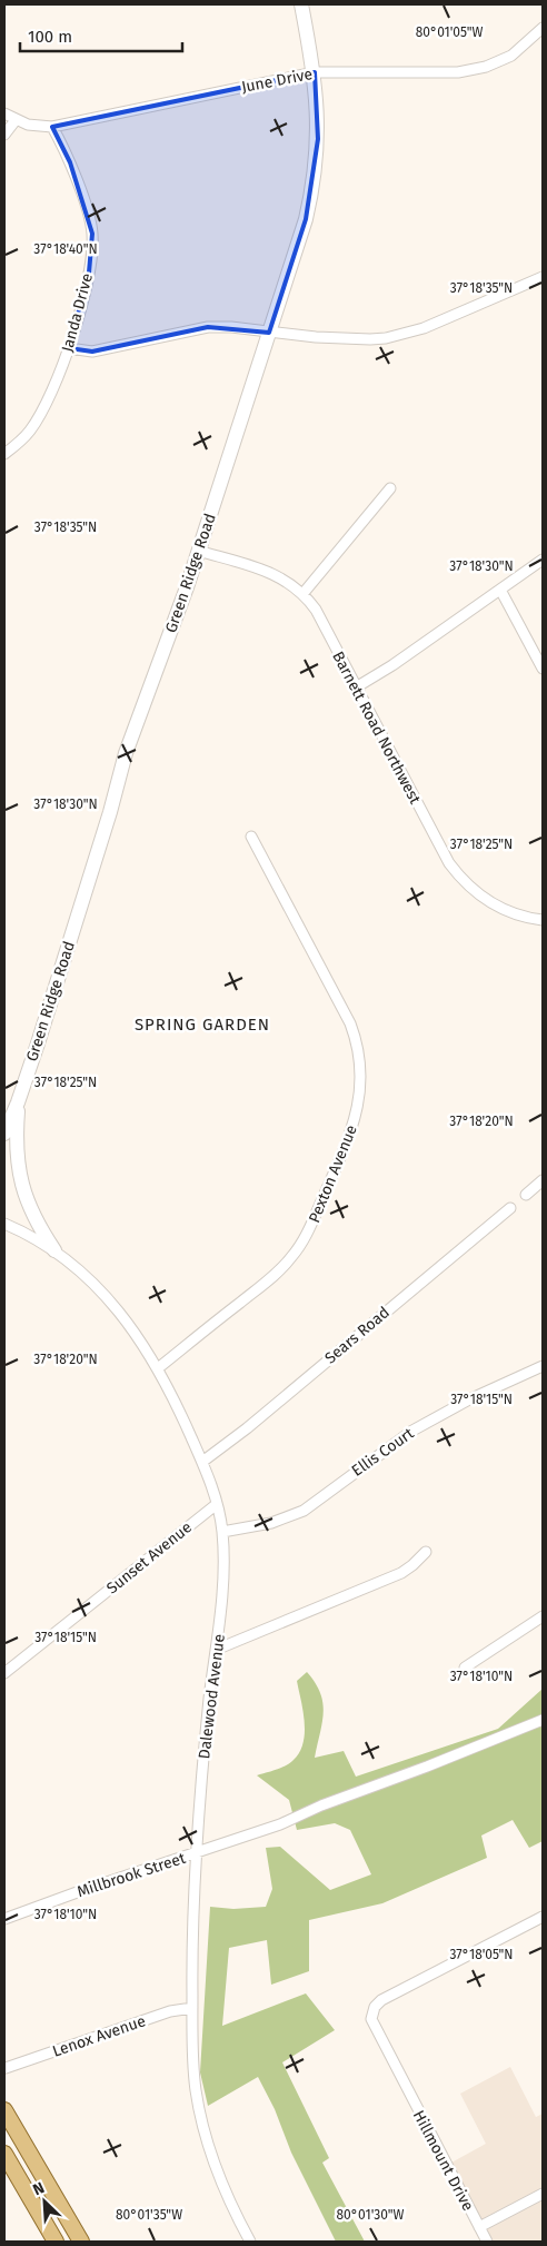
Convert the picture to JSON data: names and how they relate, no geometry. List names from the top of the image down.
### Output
{
  "streets": {
    "street": [
      "June Drive",
      "Janda Drive",
      "Green Ridge Road",
      "Barnett Road Northwest",
      "Pexton Avenue",
      "Sears Road",
      "Ellis Court",
      "Sunset Avenue",
      "Dalewood Avenue",
      "Millbrook Street",
      "Lenox Avenue",
      "Hillmount Drive"
    ]
  },
  "crossings": [
    ["June Drive", "Janda Drive"],
    ["June Drive", "Green Ridge Road"],
    ["Green Ridge Road", "Barnett Road Northwest"],
    ["Pexton Avenue", "Dalewood Avenue"],
    ["Sears Road", "Dalewood Avenue"],
    ["Ellis Court", "Dalewood Avenue"],
    ["Sunset Avenue", "Dalewood Avenue"],
    ["Dalewood Avenue", "Millbrook Street"],
    ["Dalewood Avenue", "Lenox Avenue"]
  ],
  "districts": ["SPRING GARDEN"],
  "scale_bar": "100 m",
  "north": "top left",
  "coordinates": [
    "80°01'05\"W",
    "37°18'40\"N",
    "37°18'35\"N",
    "37°18'30\"N",
    "37°18'25\"N",
    "37°18'20\"N",
    "37°18'15\"N",
    "37°18'10\"N",
    "37°18'05\"N",
    "80°01'35\"W",
    "80°01'30\"W"
  ]
}
